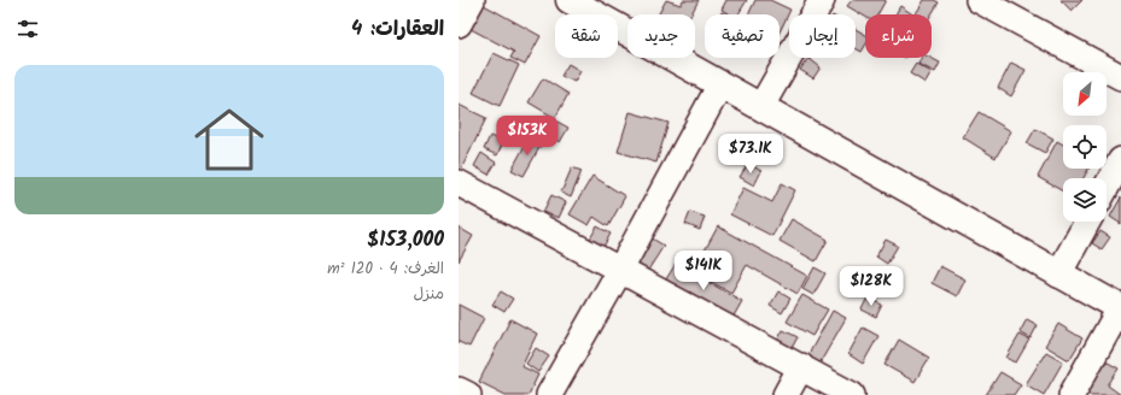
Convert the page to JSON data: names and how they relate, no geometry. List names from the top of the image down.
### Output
{
  "north": "bottom left",
  "page": {
    "heading": "العقارات: 4",
    "chip": [
      "شراء",
      "إيجار",
      "تصفية",
      "جديد",
      "شقة"
    ],
    "list": [
      {
        "name": "$153,000",
        "note": "الغرف: 4 · 120 m² · منزل"
      }
    ],
    "price": [
      "$153K",
      "$73.1K",
      "$141K",
      "$128K"
    ]
  }
}
